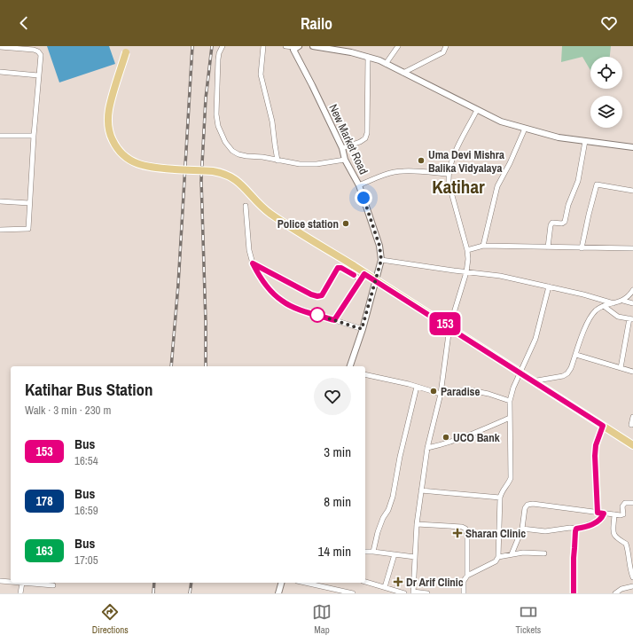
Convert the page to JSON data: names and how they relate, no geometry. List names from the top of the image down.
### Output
{
  "streets": {
    "street": ["New Market Road"]
  },
  "districts": ["Katihar"],
  "places": {
    "other": [
      "Uma Devi Mishra Balika Vidyalaya",
      "Police station",
      "Paradise",
      "UCO Bank"
    ],
    "health": ["Sharan Clinic", "Dr Arif Clinic"]
  },
  "lines": ["bus line 153"],
  "page": {
    "header": "Railo",
    "on_map": "153",
    "heading": ["Katihar Bus Station", "Walk · 3 min · 230 m"],
    "list": [
      {
        "mark": "153",
        "name": "Bus",
        "note": "16:54",
        "value": "3 min"
      },
      {
        "mark": "178",
        "name": "Bus",
        "note": "16:59",
        "value": "8 min"
      },
      {
        "mark": "163",
        "name": "Bus",
        "note": "17:05",
        "value": "14 min"
      }
    ],
    "tabs": ["Directions", "Map", "Tickets"]
  }
}
